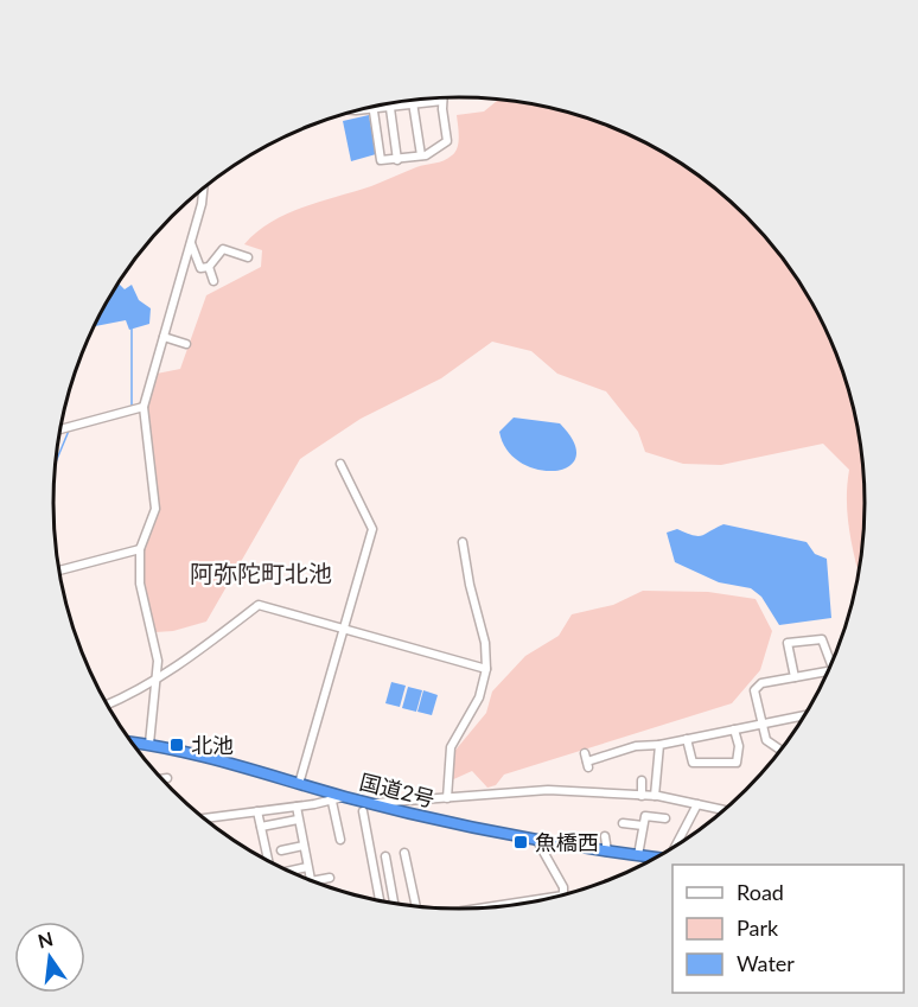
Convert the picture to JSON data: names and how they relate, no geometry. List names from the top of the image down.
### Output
{
  "streets": {
    "highway": ["国道2号"]
  },
  "districts": ["阿弥陀町北池"],
  "places": {
    "transit": ["北池", "魚橋西"]
  },
  "legend": ["Road", "Park", "Water"],
  "north": "top"
}
